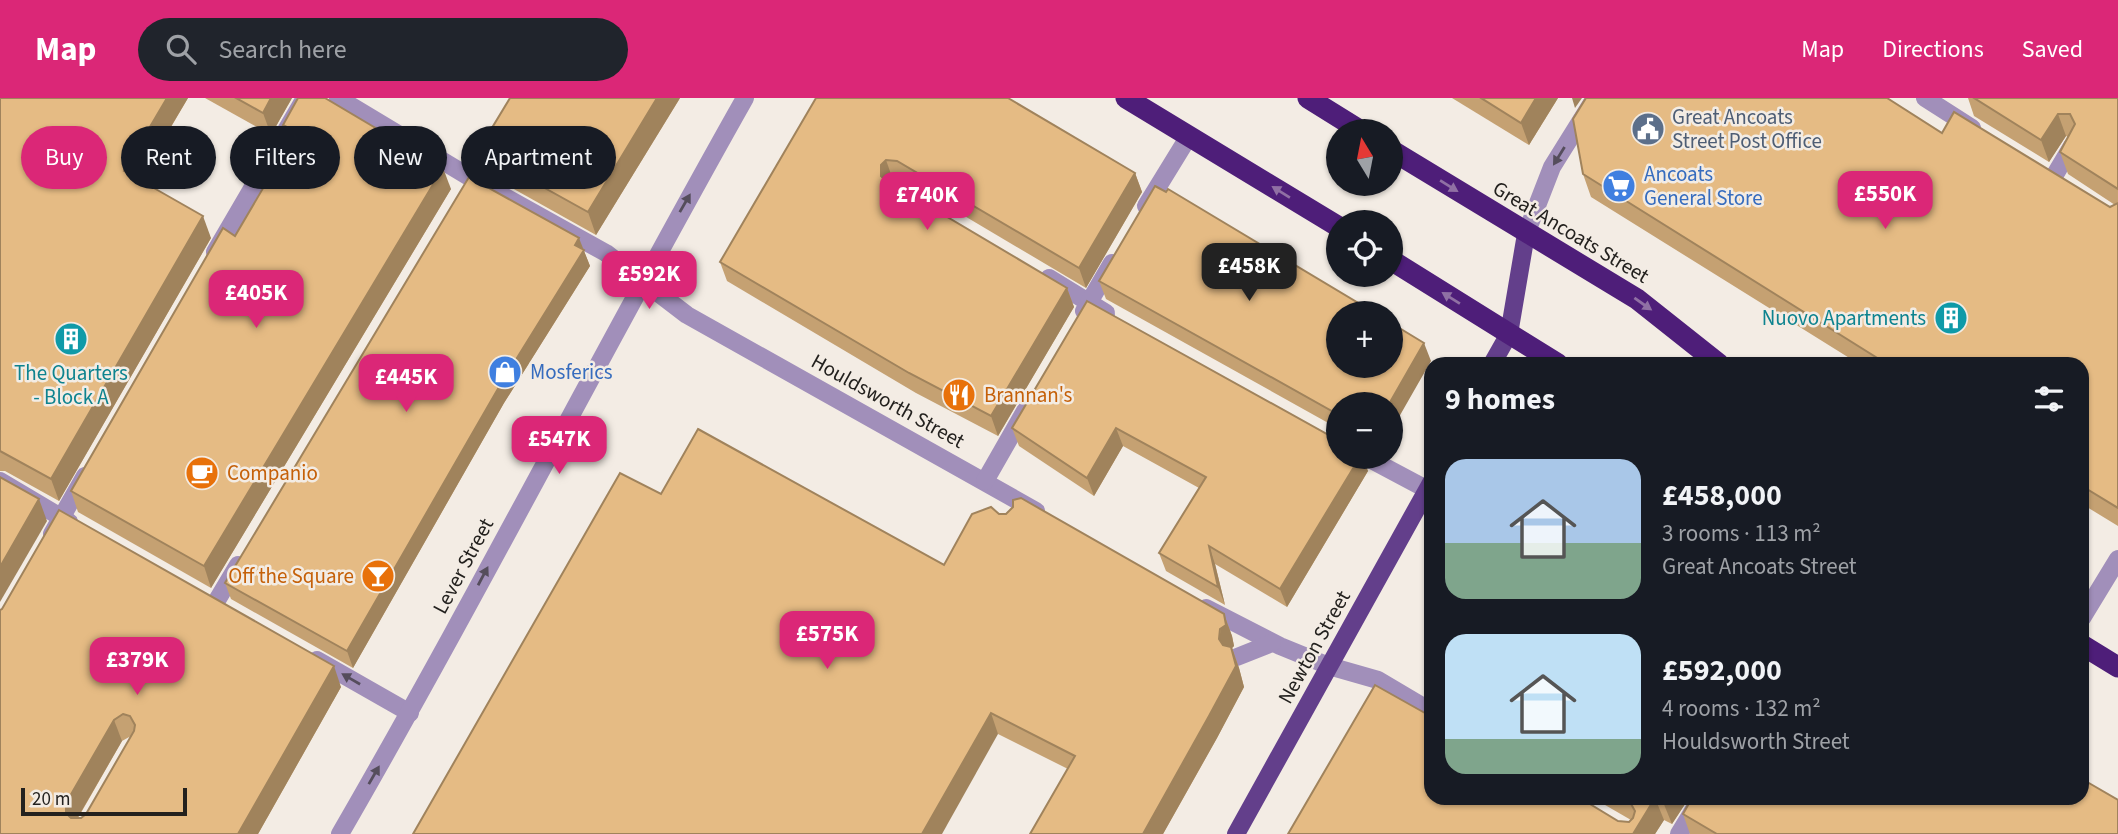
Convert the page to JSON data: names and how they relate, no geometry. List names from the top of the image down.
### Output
{
  "streets": {
    "highway": ["Great Ancoats Street"],
    "main road": ["Newton Street"],
    "street": ["Houldsworth Street", "Lever Street"]
  },
  "crossings": [
    ["Houldsworth Street", "Lever Street"]
  ],
  "one_way": ["Lever Street"],
  "places": {
    "public building": ["Great Ancoats Street Post Office"],
    "supermarket": ["Ancoats General Store"],
    "building": ["Nuovo Apartments", "The Quarters - Block A"],
    "shop": ["Mosferics"],
    "restaurant": ["Brannan's"],
    "cafe": ["Companio"],
    "bar": ["Off the Square"]
  },
  "scale_bar": "20 m",
  "north": "top",
  "page": {
    "header": "Map",
    "search": "Search here",
    "nav": ["Map", "Directions", "Saved"],
    "map_buttons": ["+", "−"],
    "chip": [
      "Buy",
      "Rent",
      "Filters",
      "New",
      "Apartment"
    ],
    "price": [
      "£550K",
      "£740K",
      "£458K",
      "£592K",
      "£405K",
      "£445K",
      "£547K",
      "£575K",
      "£379K"
    ],
    "heading": "9 homes",
    "list": [
      {
        "name": "£458,000",
        "note": "3 rooms · 113 m² · Great Ancoats Street"
      },
      {
        "name": "£592,000",
        "note": "4 rooms · 132 m² · Houldsworth Street"
      }
    ],
    "scale": "20 m"
  }
}
